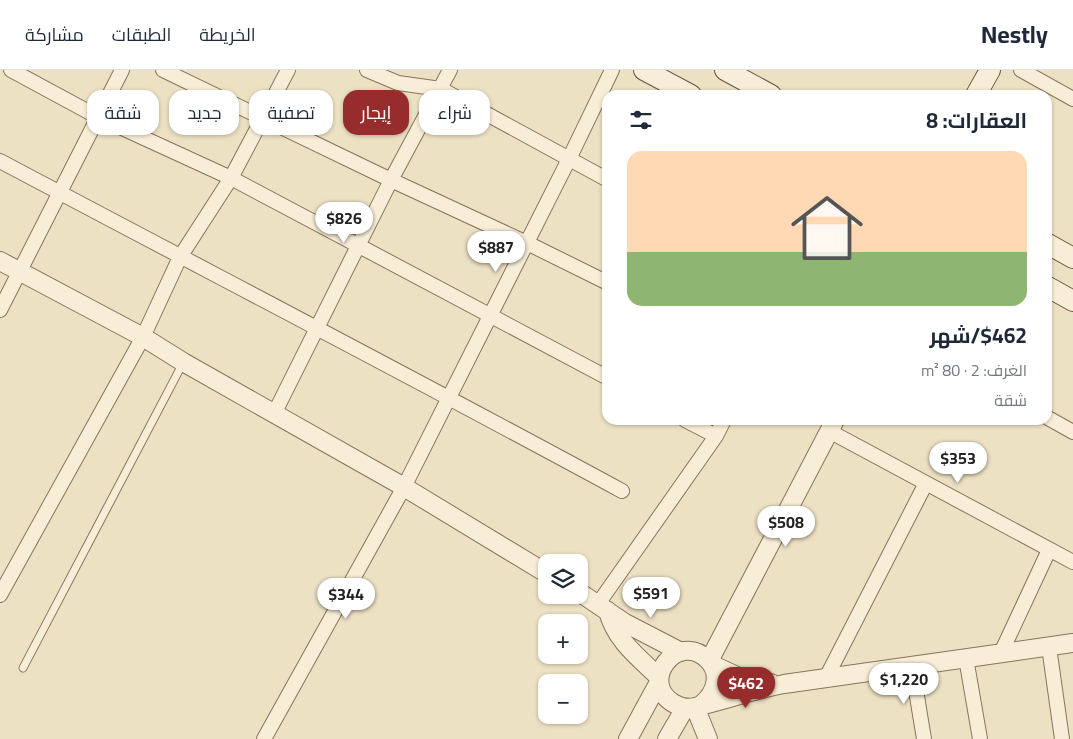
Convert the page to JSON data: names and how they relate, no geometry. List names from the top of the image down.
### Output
{
  "page": {
    "header": "Nestly",
    "nav": ["الخريطة", "الطبقات", "مشاركة"],
    "chip": [
      "شراء",
      "إيجار",
      "تصفية",
      "جديد",
      "شقة"
    ],
    "heading": "العقارات: 8",
    "list": [
      {
        "name": "$462/شهر",
        "note": "الغرف: 2 · 80 m² · شقة"
      }
    ],
    "price": [
      "$826",
      "$887",
      "$353",
      "$508",
      "$591",
      "$344",
      "$1,220",
      "$462"
    ],
    "map_buttons": ["+", "−"]
  }
}
